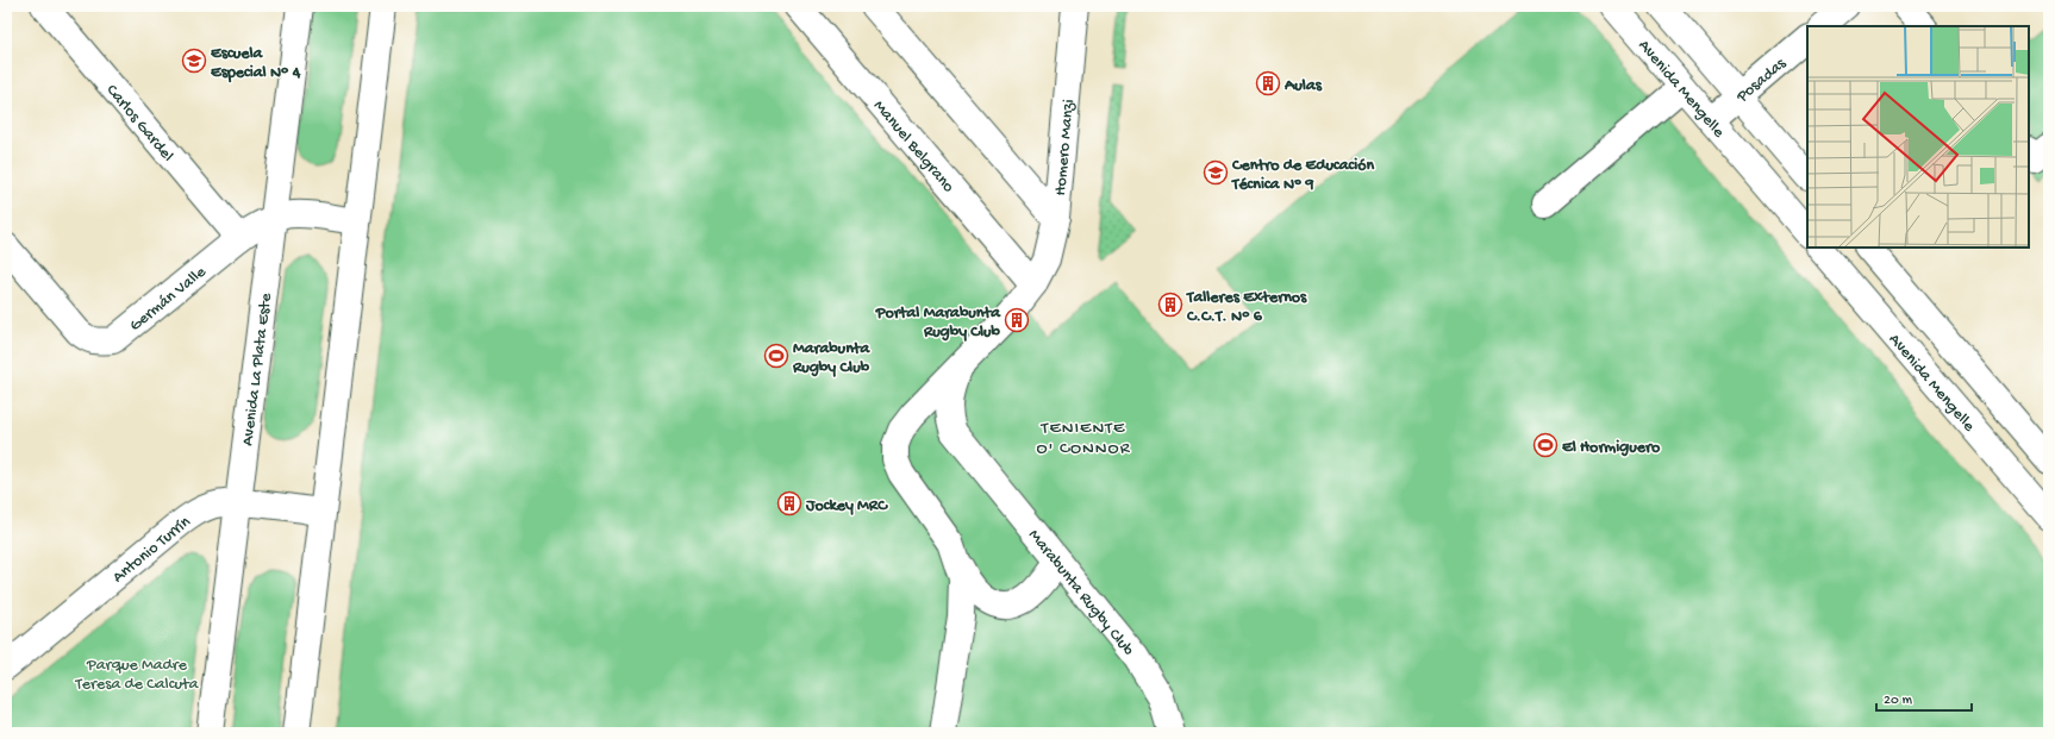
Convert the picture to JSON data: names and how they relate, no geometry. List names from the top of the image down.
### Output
{
  "streets": {
    "main road": [
      "Posadas",
      "Avenida Mengelle",
      "Carlos Gardel",
      "Manuel Belgrano",
      "Homero Manzi",
      "Germán Valle",
      "Avenida La Plata Este",
      "Antonio Turrín",
      "Marabunta Rugby Club"
    ]
  },
  "crossings": [
    ["Posadas", "Avenida Mengelle"],
    ["Carlos Gardel", "Germán Valle"],
    ["Manuel Belgrano", "Homero Manzi"],
    ["Homero Manzi", "Marabunta Rugby Club"],
    ["Germán Valle", "Avenida La Plata Este"],
    ["Avenida La Plata Este", "Antonio Turrín"]
  ],
  "districts": ["TENIENTE O' CONNOR"],
  "parks": ["Parque Madre Teresa de Calcuta"],
  "places": {
    "school or university": ["Escuela Especial N° 4", "Centro de Educación Técnica Nº 9"],
    "building": [
      "Aulas",
      "Talleres Externos C.C.T. N° 6",
      "Portal Marabunta Rugby Club",
      "Jockey MRC"
    ],
    "sports": ["Marabunta Rugby Club", "El Hormiguero"]
  },
  "scale_bar": "20 m"
}
